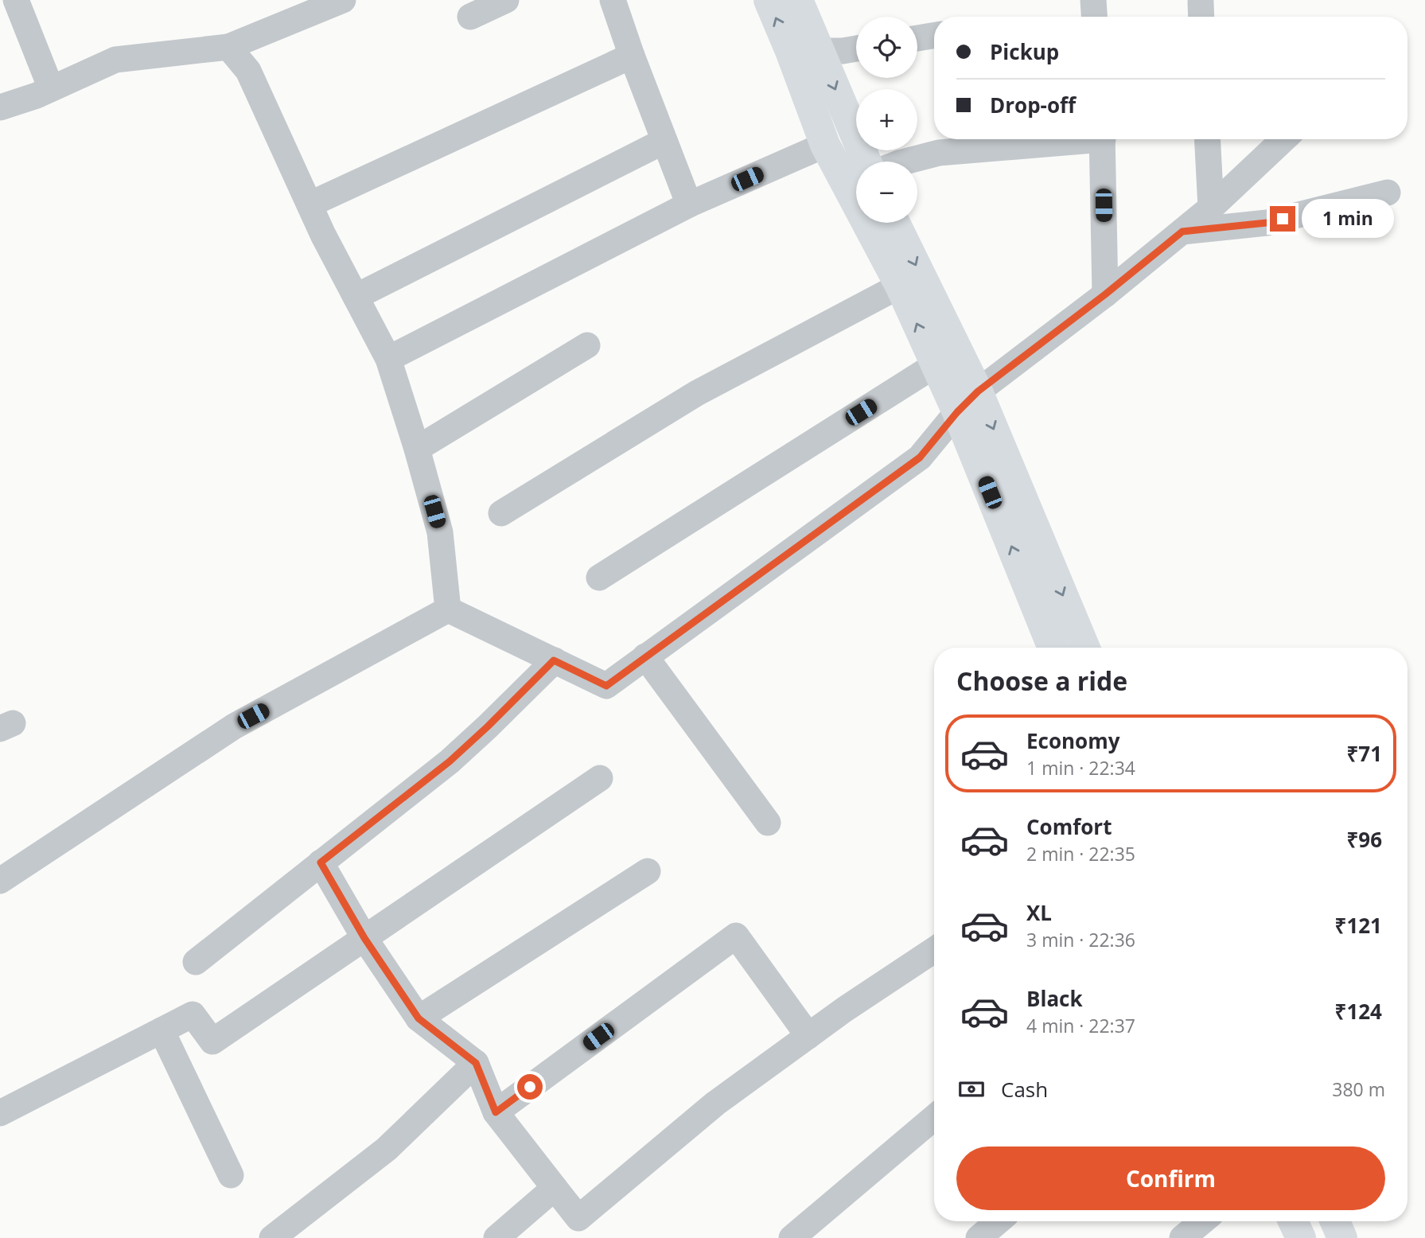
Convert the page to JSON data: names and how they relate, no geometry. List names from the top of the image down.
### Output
{
  "page": {
    "map_buttons": ["+", "−"],
    "banner": ["Pickup", "Drop-off"],
    "bubble": "1 min",
    "heading": "Choose a ride",
    "list": [
      {
        "name": "Economy",
        "note": "1 min · 22:34",
        "value": "₹71"
      },
      {
        "name": "Comfort",
        "note": "2 min · 22:35",
        "value": "₹96"
      },
      {
        "name": "XL",
        "note": "3 min · 22:36",
        "value": "₹121"
      },
      {
        "name": "Black",
        "note": "4 min · 22:37",
        "value": "₹124"
      }
    ],
    "pay": ["Cash", "380 m"],
    "buttons": "Confirm"
  }
}
